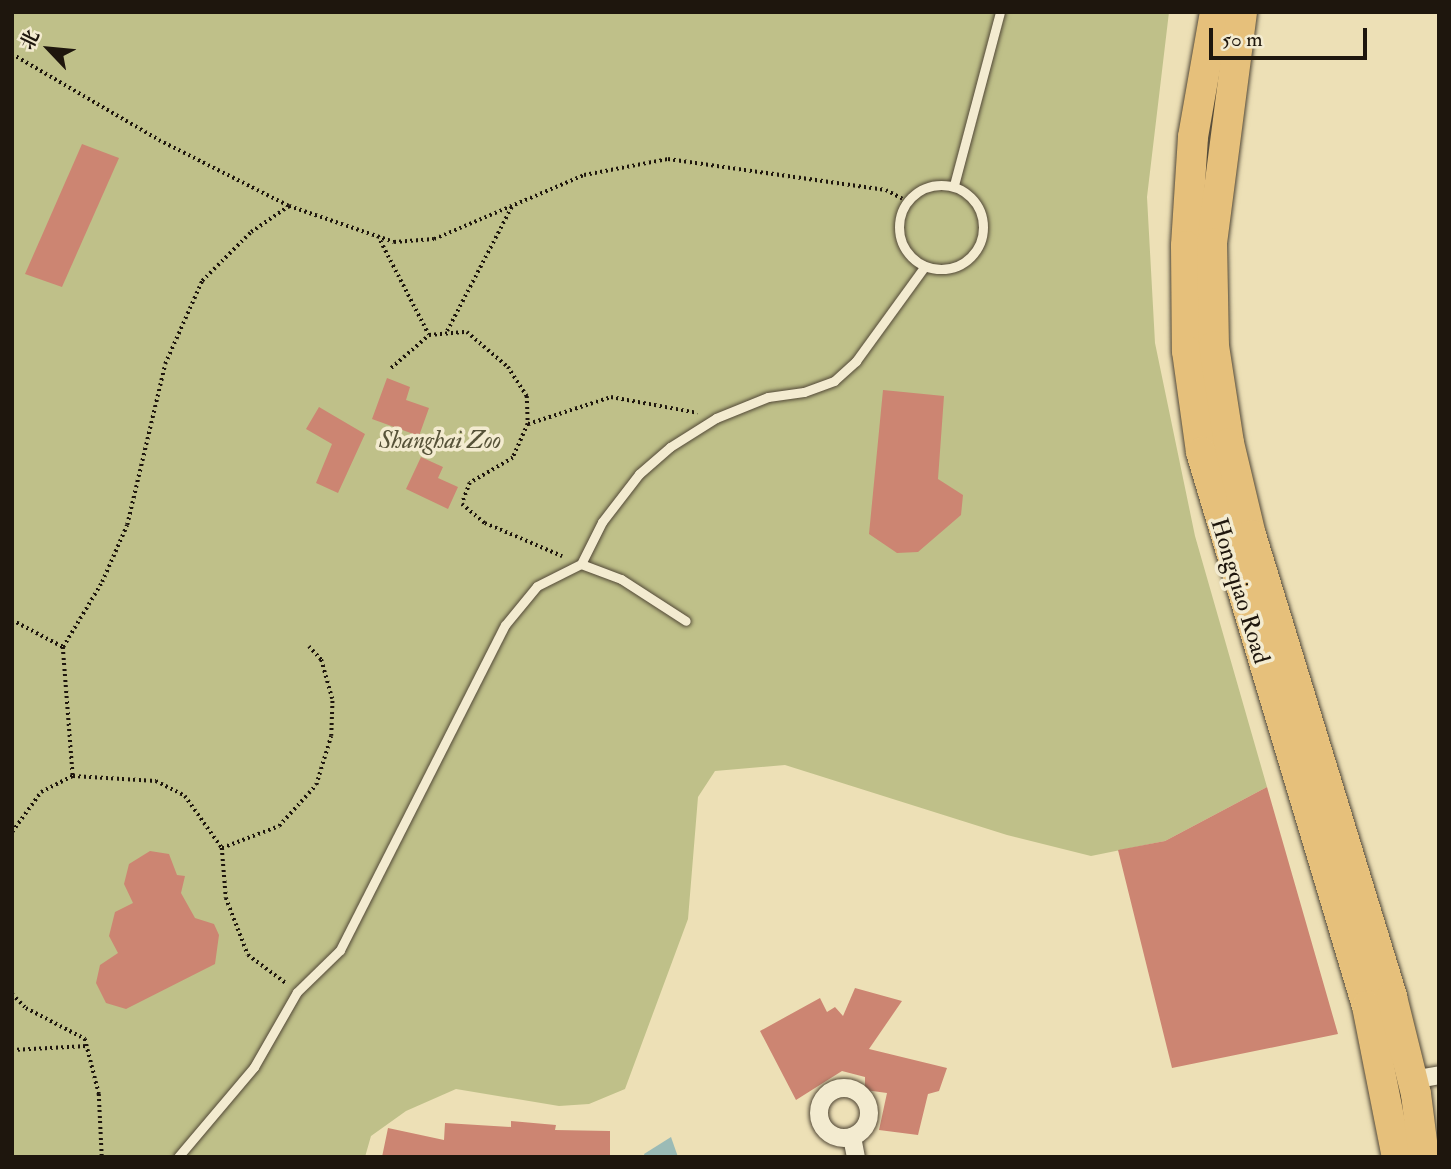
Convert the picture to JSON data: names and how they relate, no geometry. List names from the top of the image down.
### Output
{
  "streets": {
    "main road": ["Hongqiao Road"]
  },
  "parks": ["Shanghai Zoo"],
  "scale_bar": "50 m",
  "north": "top left"
}
